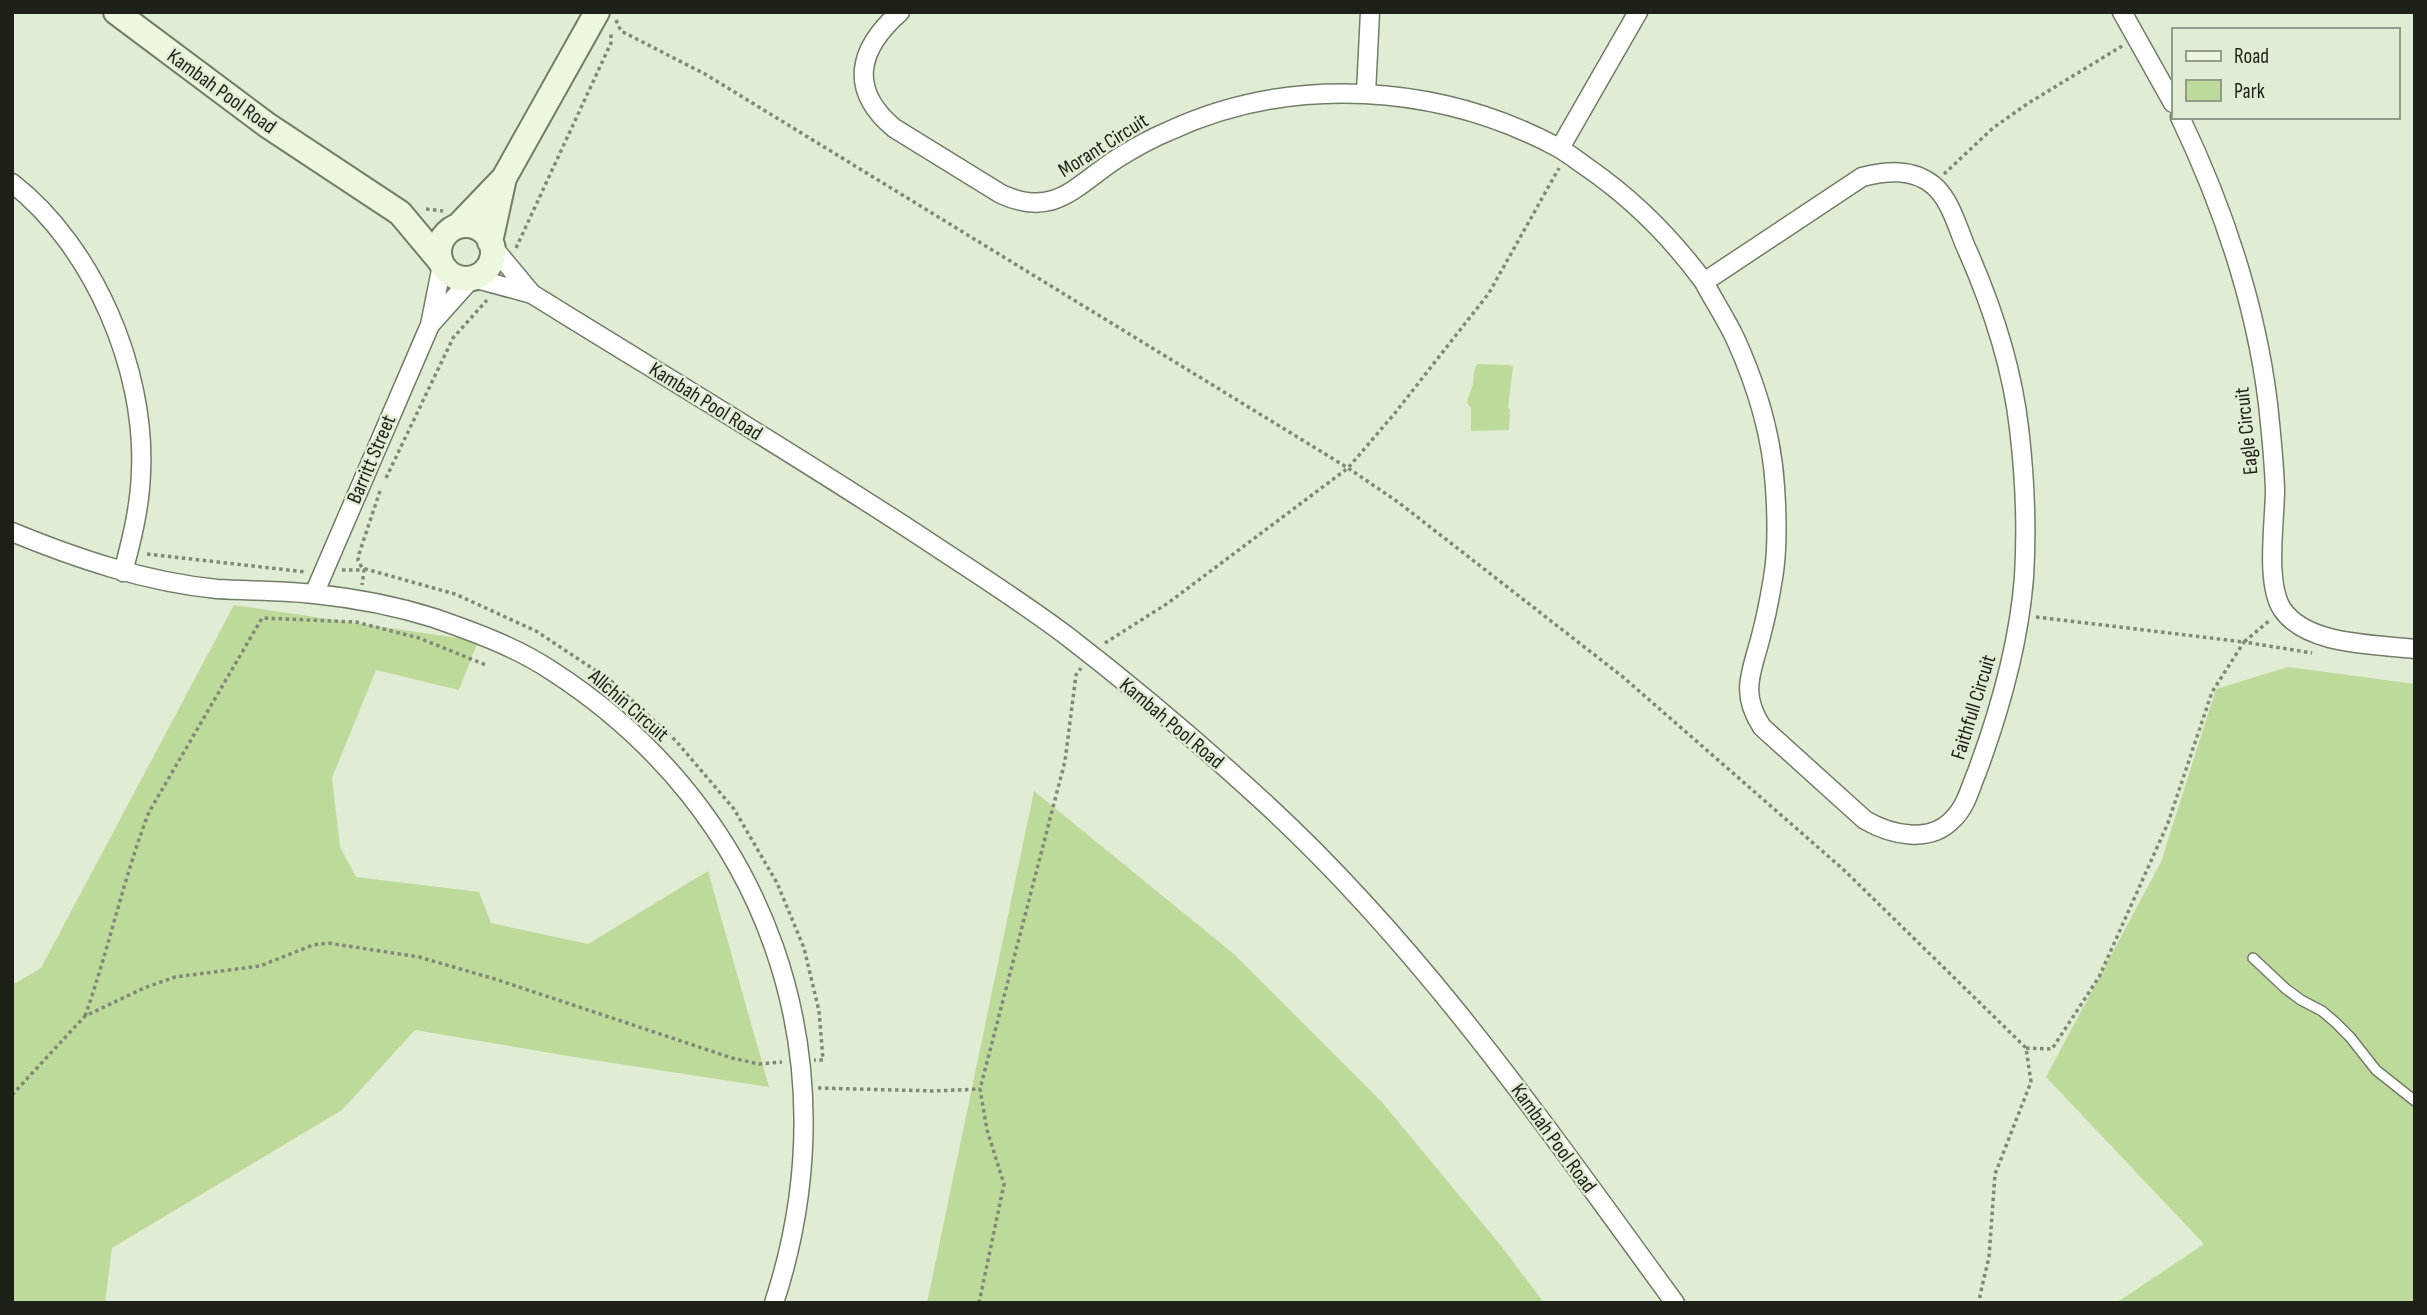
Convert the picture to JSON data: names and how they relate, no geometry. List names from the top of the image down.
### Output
{
  "streets": {
    "street": [
      "Kambah Pool Road",
      "Morant Circuit",
      "Eagle Circuit",
      "Barritt Street",
      "Allchin Circuit",
      "Faithfull Circuit"
    ]
  },
  "crossings": [
    ["Kambah Pool Road", "Barritt Street"],
    ["Morant Circuit", "Faithfull Circuit"],
    ["Barritt Street", "Allchin Circuit"]
  ],
  "legend": ["Road", "Park"]
}
